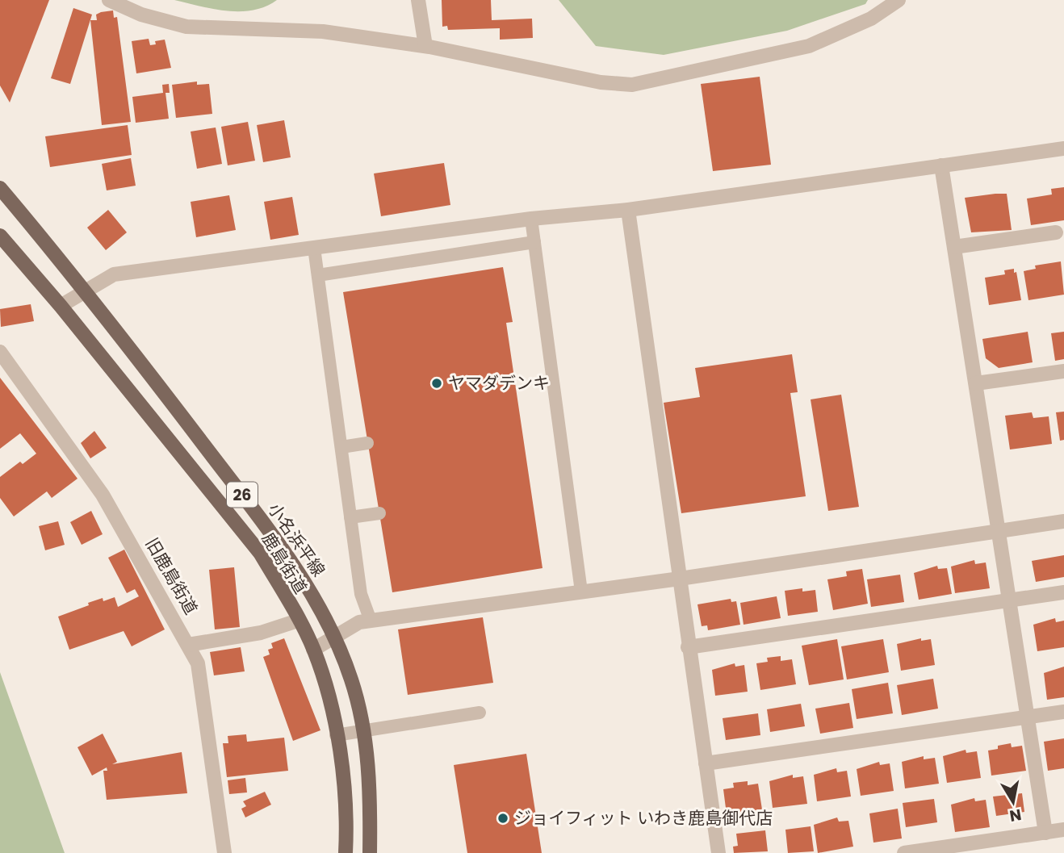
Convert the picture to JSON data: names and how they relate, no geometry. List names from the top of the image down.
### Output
{
  "streets": {
    "main road": ["26", "小名浜平線", "鹿島街道"],
    "street": ["旧鹿島街道"]
  },
  "places": ["ヤマダデンキ", "ジョイフィット いわき鹿島御代店"],
  "north": "bottom"
}
